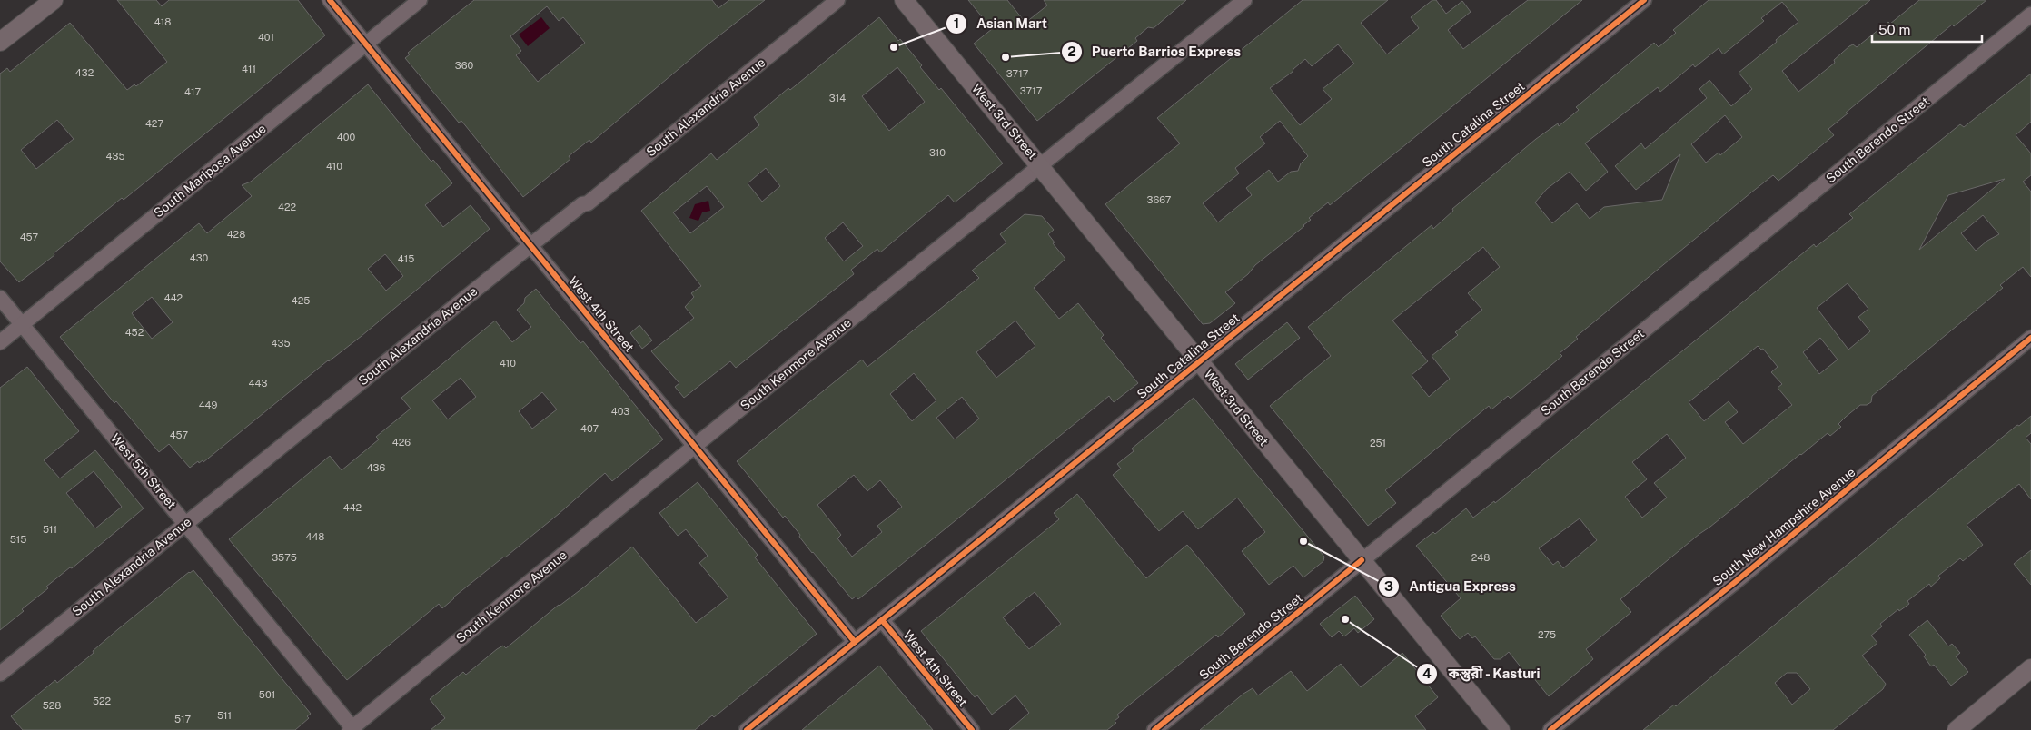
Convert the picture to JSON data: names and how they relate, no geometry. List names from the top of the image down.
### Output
{
  "streets": {
    "main road": ["West 3rd Street"],
    "street": [
      "South Alexandria Avenue",
      "South Catalina Street",
      "South Berendo Street",
      "South Mariposa Avenue",
      "West 4th Street",
      "South Kenmore Avenue",
      "West 5th Street",
      "South New Hampshire Avenue"
    ]
  },
  "crossings": [
    ["South Alexandria Avenue", "West 4th Street"],
    ["South Alexandria Avenue", "West 5th Street"],
    ["West 3rd Street", "South Catalina Street"],
    ["West 3rd Street", "South Berendo Street"],
    ["West 3rd Street", "South Kenmore Avenue"],
    ["South Catalina Street", "West 4th Street"],
    ["South Mariposa Avenue", "West 4th Street"],
    ["South Mariposa Avenue", "West 5th Street"],
    ["West 4th Street", "South Kenmore Avenue"],
    ["South Kenmore Avenue", "West 5th Street"]
  ],
  "places": [
    "Asian Mart",
    "Puerto Barrios Express",
    "Antigua Express",
    "কস্তুরী - Kasturi"
  ],
  "house_numbers": [
    "418",
    "401",
    "360",
    "411",
    "432",
    "3717",
    "3717",
    "417",
    "314",
    "427",
    "400",
    "310",
    "435",
    "410",
    "3667",
    "422",
    "428",
    "457",
    "430",
    "415",
    "442",
    "425",
    "452",
    "435",
    "410",
    "443",
    "449",
    "403",
    "407",
    "457",
    "426",
    "251",
    "436",
    "442",
    "511",
    "448",
    "515",
    "3575",
    "248",
    "275",
    "501",
    "522",
    "528",
    "511",
    "517"
  ],
  "scale_bar": "50 m"
}
